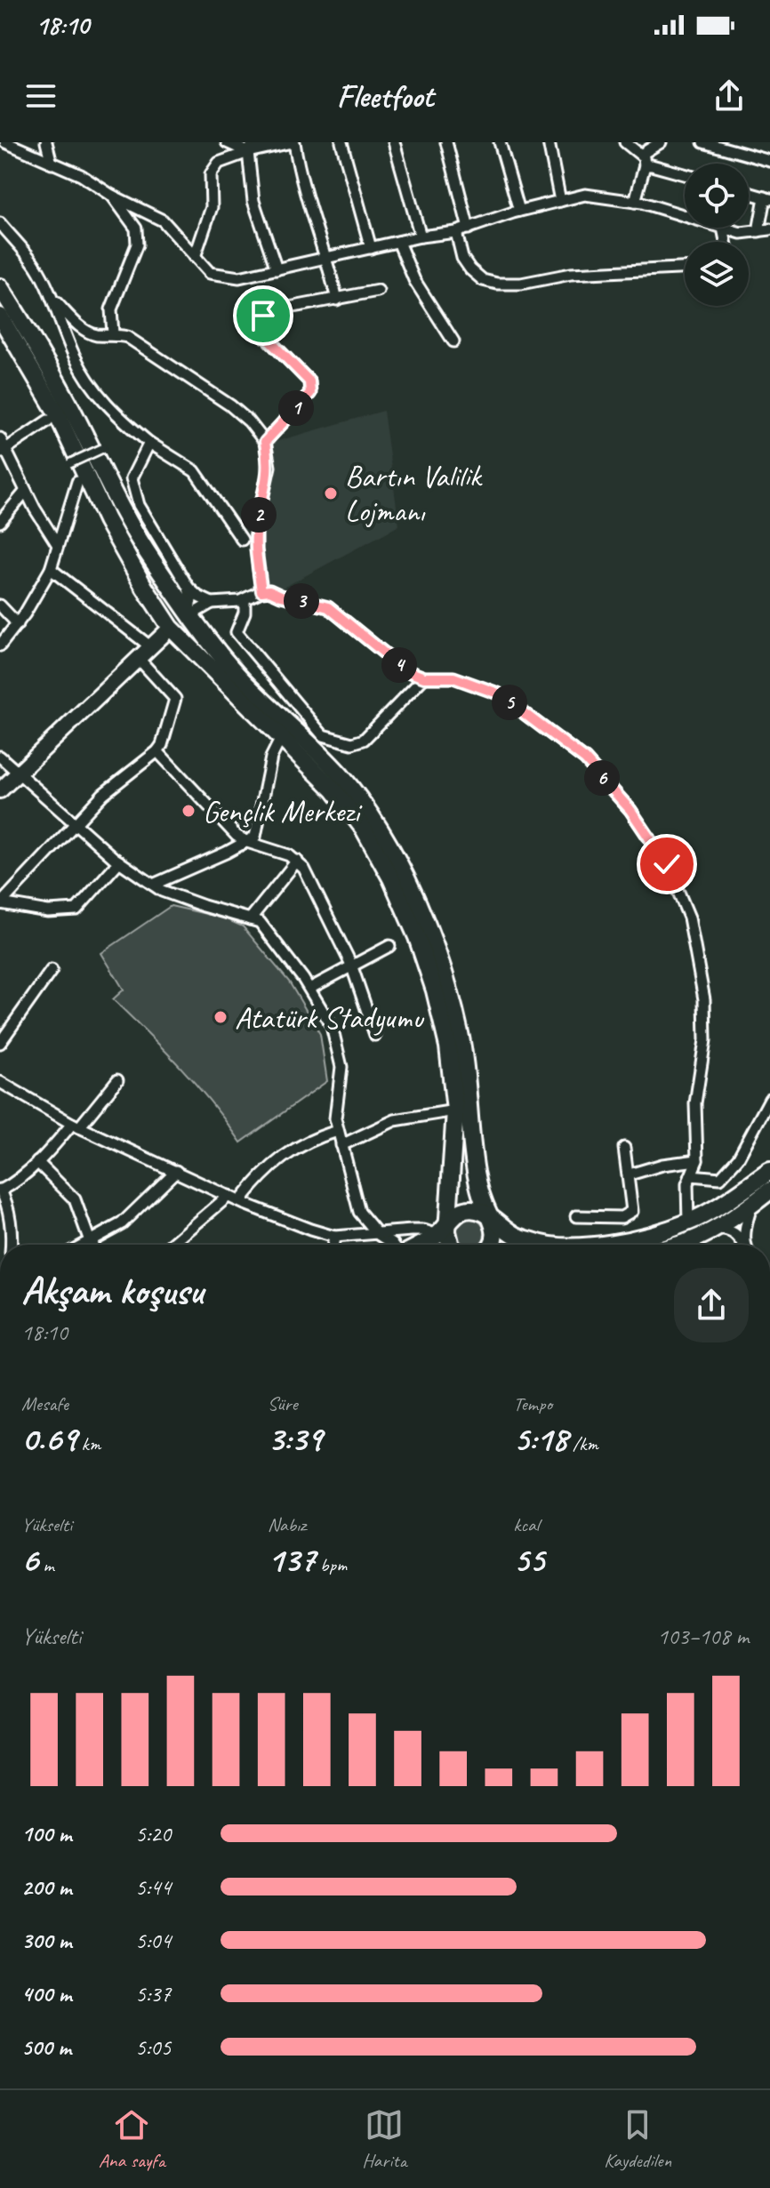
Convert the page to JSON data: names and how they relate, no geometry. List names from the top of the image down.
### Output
{
  "places": ["Bartın Valilik Lojmanı", "Gençlik Merkezi", "Atatürk Stadyumu"],
  "page": {
    "status": "18:10",
    "header": "Fleetfoot",
    "pins": [
      "1",
      "2",
      "3",
      "4",
      "5",
      "6"
    ],
    "heading": ["Akşam koşusu", "18:10"],
    "stats": [
      ["Mesafe", "0.69 km"],
      ["Süre", "3:39"],
      ["Tempo", "5:18 /km"],
      ["Yükselti", "6 m"],
      ["Nabız", "137 bpm"],
      ["kcal", "55"]
    ],
    "chart": ["Yükselti", "103–108 m"],
    "list": [
      {
        "name": "100 m",
        "note": "5:20"
      },
      {
        "name": "200 m",
        "note": "5:44"
      },
      {
        "name": "300 m",
        "note": "5:04"
      },
      {
        "name": "400 m",
        "note": "5:37"
      },
      {
        "name": "500 m",
        "note": "5:05"
      }
    ],
    "tabs": ["Ana sayfa", "Harita", "Kaydedilen"]
  }
}
